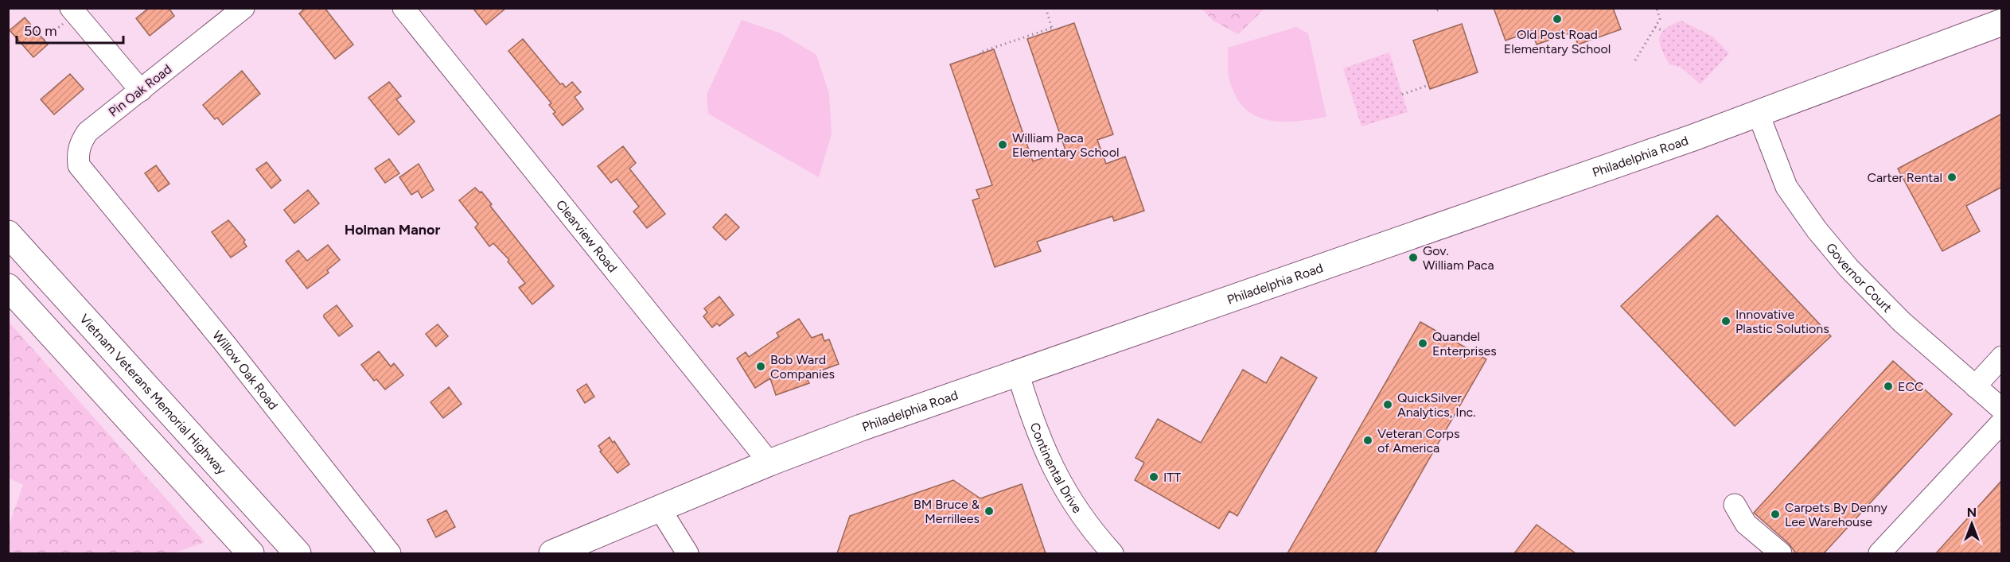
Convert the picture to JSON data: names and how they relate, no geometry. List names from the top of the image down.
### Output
{
  "streets": {
    "main road": ["Philadelphia Road", "Vietnam Veterans Memorial Highway"],
    "street": [
      "Pin Oak Road",
      "Clearview Road",
      "Governor Court",
      "Willow Oak Road",
      "Continental Drive"
    ]
  },
  "crossings": [
    ["Pin Oak Road", "Willow Oak Road"],
    ["Philadelphia Road", "Clearview Road"],
    ["Philadelphia Road", "Governor Court"],
    ["Philadelphia Road", "Continental Drive"]
  ],
  "districts": ["Holman Manor"],
  "places": [
    "Old Post Road Elementary School",
    "William Paca Elementary School",
    "Carter Rental",
    "Gov. William Paca",
    "Innovative Plastic Solutions",
    "Quandel Enterprises",
    "Bob Ward Companies",
    "ECC",
    "QuickSilver Analytics, Inc.",
    "Veteran Corps of America",
    "ITT",
    "BM Bruce & Merrillees",
    "Carpets By Denny Lee Warehouse"
  ],
  "scale_bar": "50 m",
  "north": "top"
}
